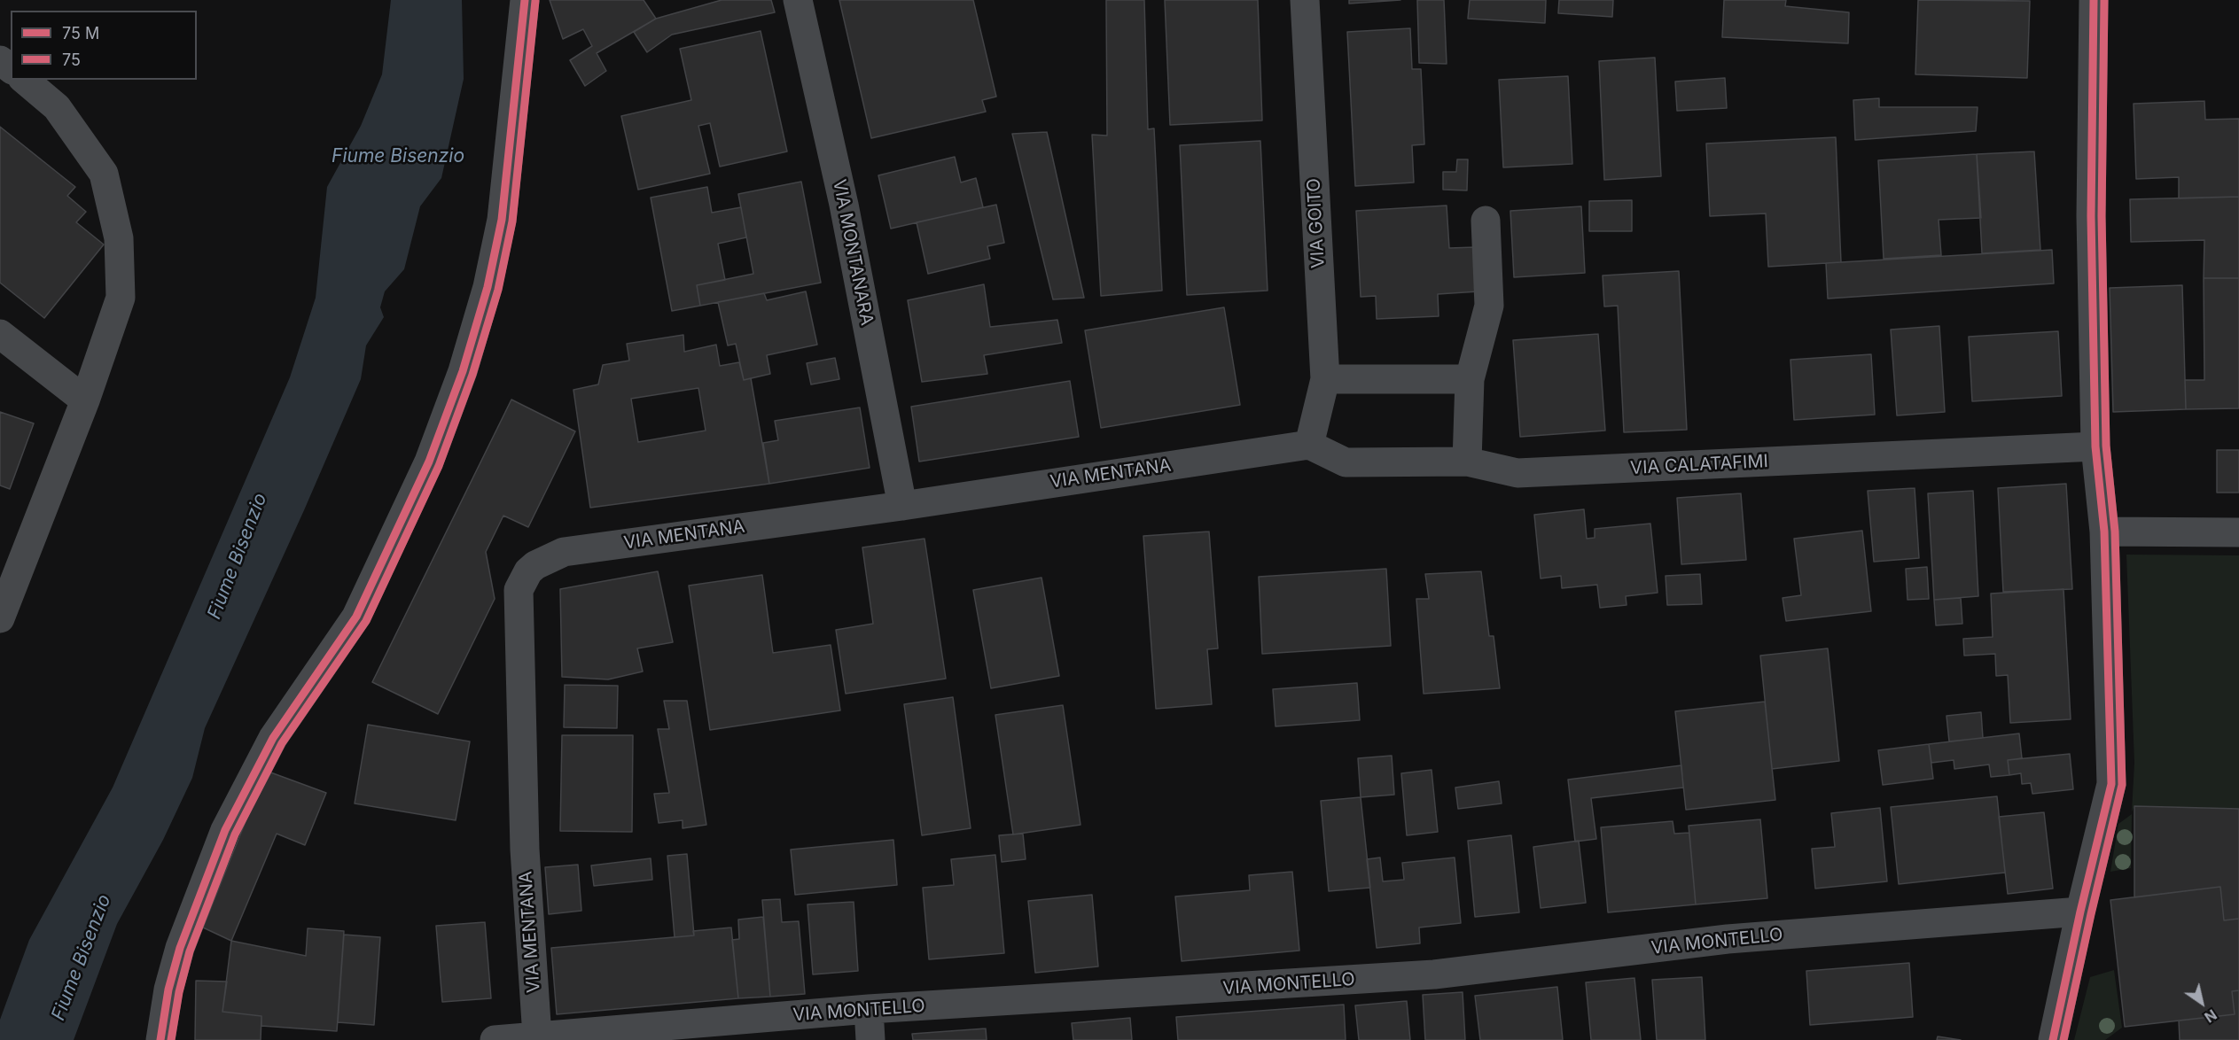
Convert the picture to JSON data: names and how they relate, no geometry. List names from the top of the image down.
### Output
{
  "streets": {
    "street": [
      "VIA GOITO",
      "VIA MONTANARA",
      "VIA CALATAFIMI",
      "VIA MENTANA",
      "VIA MONTELLO"
    ]
  },
  "crossings": [
    ["VIA GOITO", "VIA CALATAFIMI"],
    ["VIA GOITO", "VIA MENTANA"],
    ["VIA MONTANARA", "VIA MENTANA"],
    ["VIA CALATAFIMI", "VIA MENTANA"],
    ["VIA MENTANA", "VIA MONTELLO"]
  ],
  "water": ["Fiume Bisenzio"],
  "lines": ["transit line 75"],
  "legend": ["75 M", "75"],
  "north": "bottom right"
}
